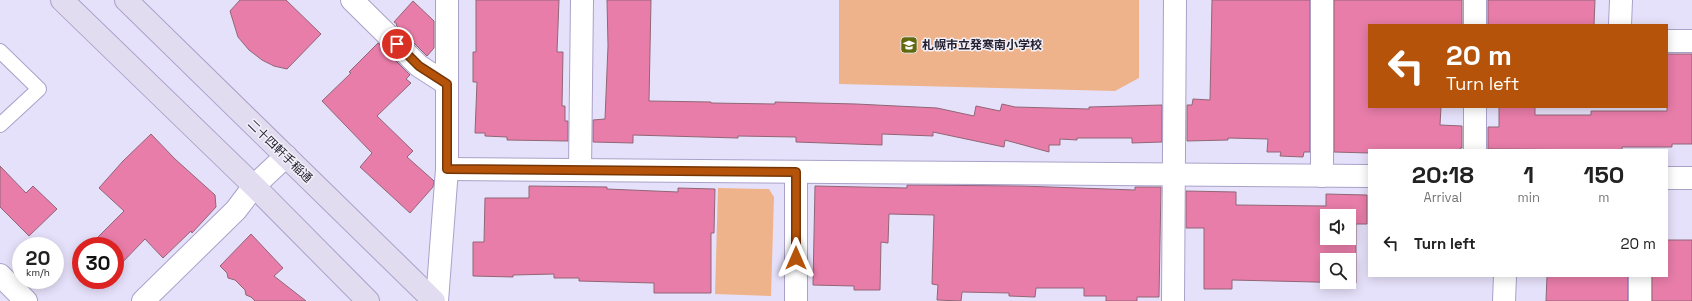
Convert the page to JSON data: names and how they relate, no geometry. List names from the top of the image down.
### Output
{
  "streets": {
    "street": ["二十四軒手稲通"]
  },
  "places": {
    "school or university": ["札幌市立発寒南小学校"]
  },
  "page": {
    "turn": ["20 m", "Turn left"],
    "eta": [
      "20:18",
      "Arrival",
      "1",
      "min",
      "150",
      "m"
    ],
    "list": [
      {
        "name": "Turn left",
        "value": "20 m"
      }
    ],
    "speed": "20 km/h",
    "limit": "30"
  }
}
